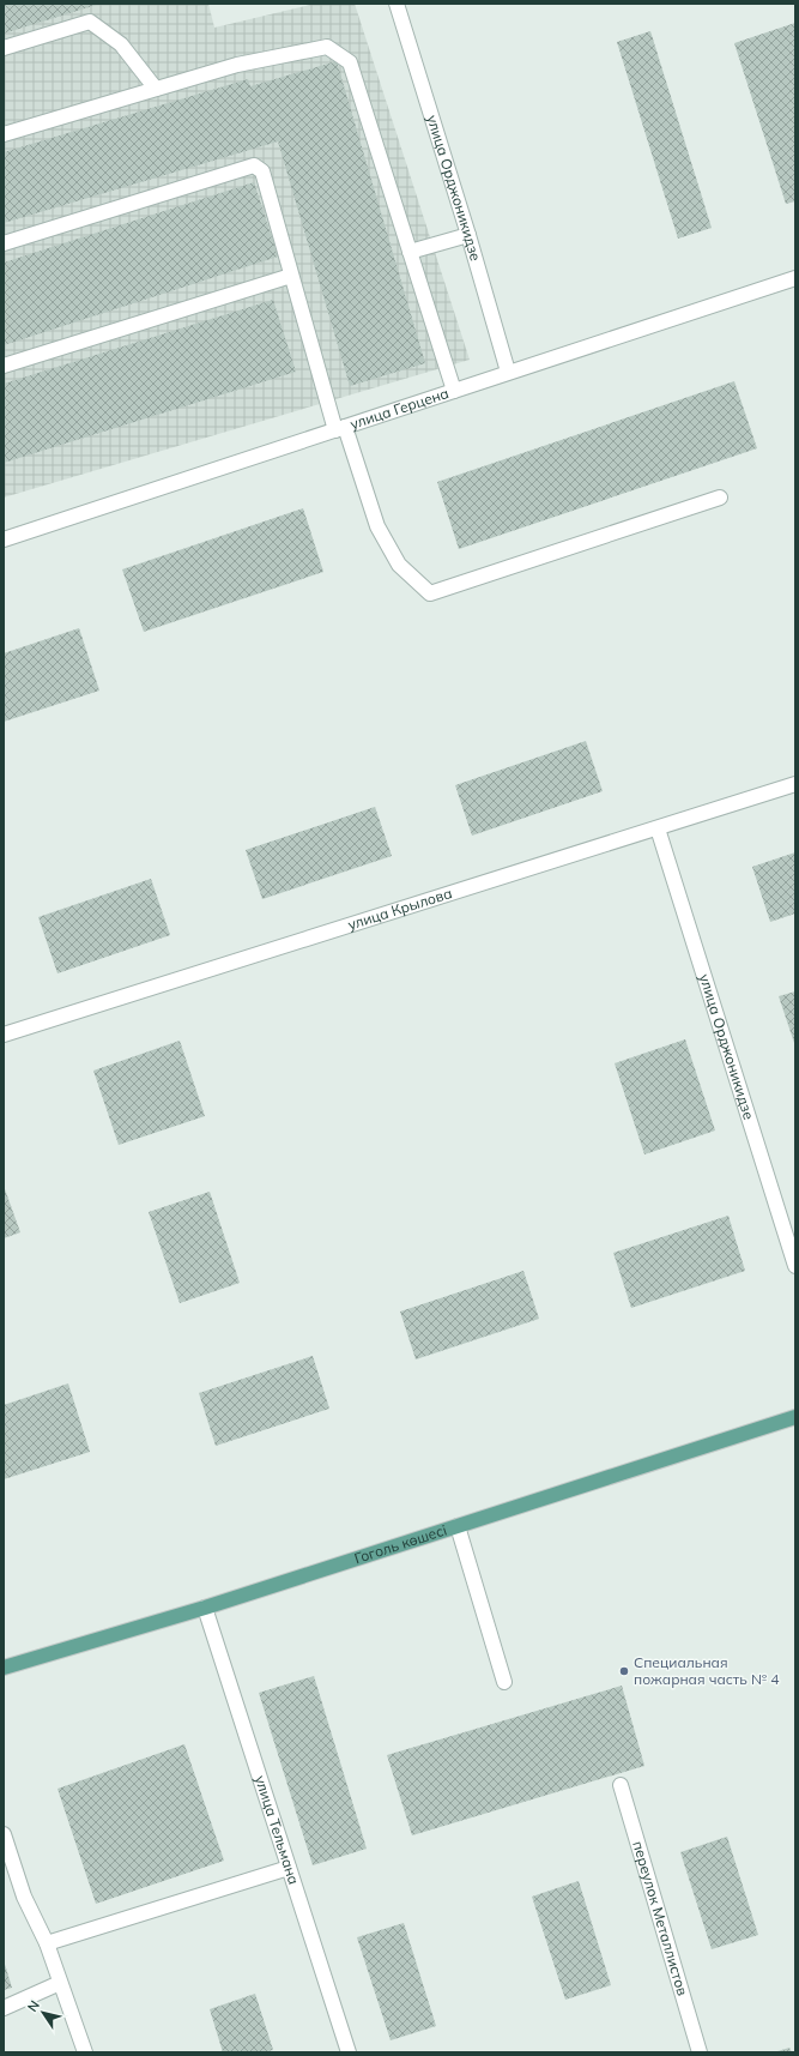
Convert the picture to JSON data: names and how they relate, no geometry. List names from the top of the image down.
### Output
{
  "streets": {
    "main road": ["Гоголь көшесі"],
    "street": [
      "улица Орджоникидзе",
      "улица Герцена",
      "улица Крылова",
      "улица Тельмана",
      "переулок Металлистов"
    ]
  },
  "crossings": [
    ["улица Орджоникидзе", "улица Герцена"],
    ["улица Орджоникидзе", "улица Крылова"],
    ["Гоголь көшесі", "улица Тельмана"]
  ],
  "places": ["Специальная пожарная часть № 4"],
  "north": "top left"
}
